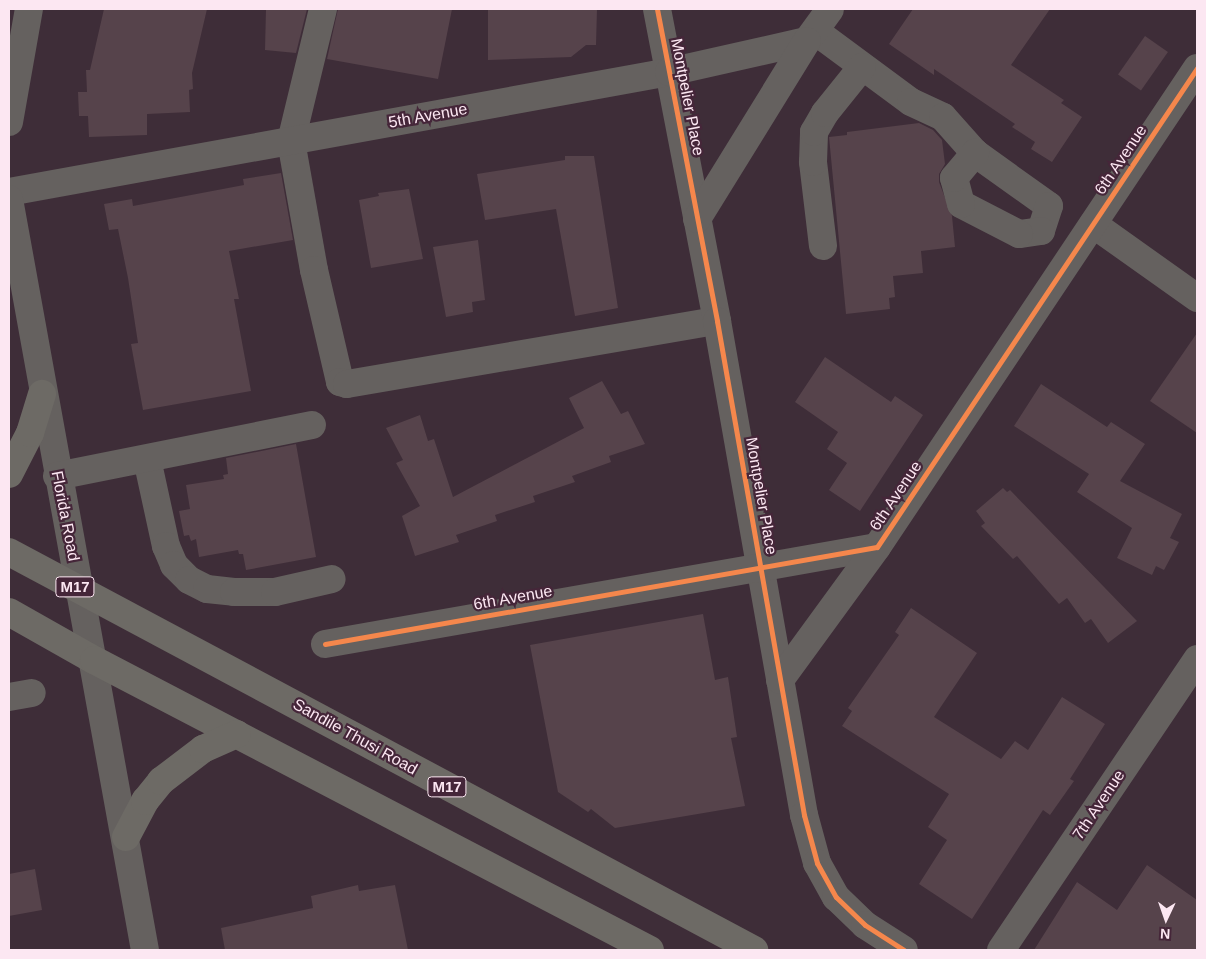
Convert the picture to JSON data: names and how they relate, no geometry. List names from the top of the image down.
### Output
{
  "streets": {
    "main road": ["M17", "Sandile Thusi Road"],
    "street": [
      "Montpelier Place",
      "5th Avenue",
      "6th Avenue",
      "Florida Road",
      "7th Avenue"
    ]
  },
  "crossings": [
    ["Montpelier Place", "5th Avenue"],
    ["Montpelier Place", "6th Avenue"],
    ["Florida Road", "Sandile Thusi Road"]
  ],
  "north": "bottom"
}
